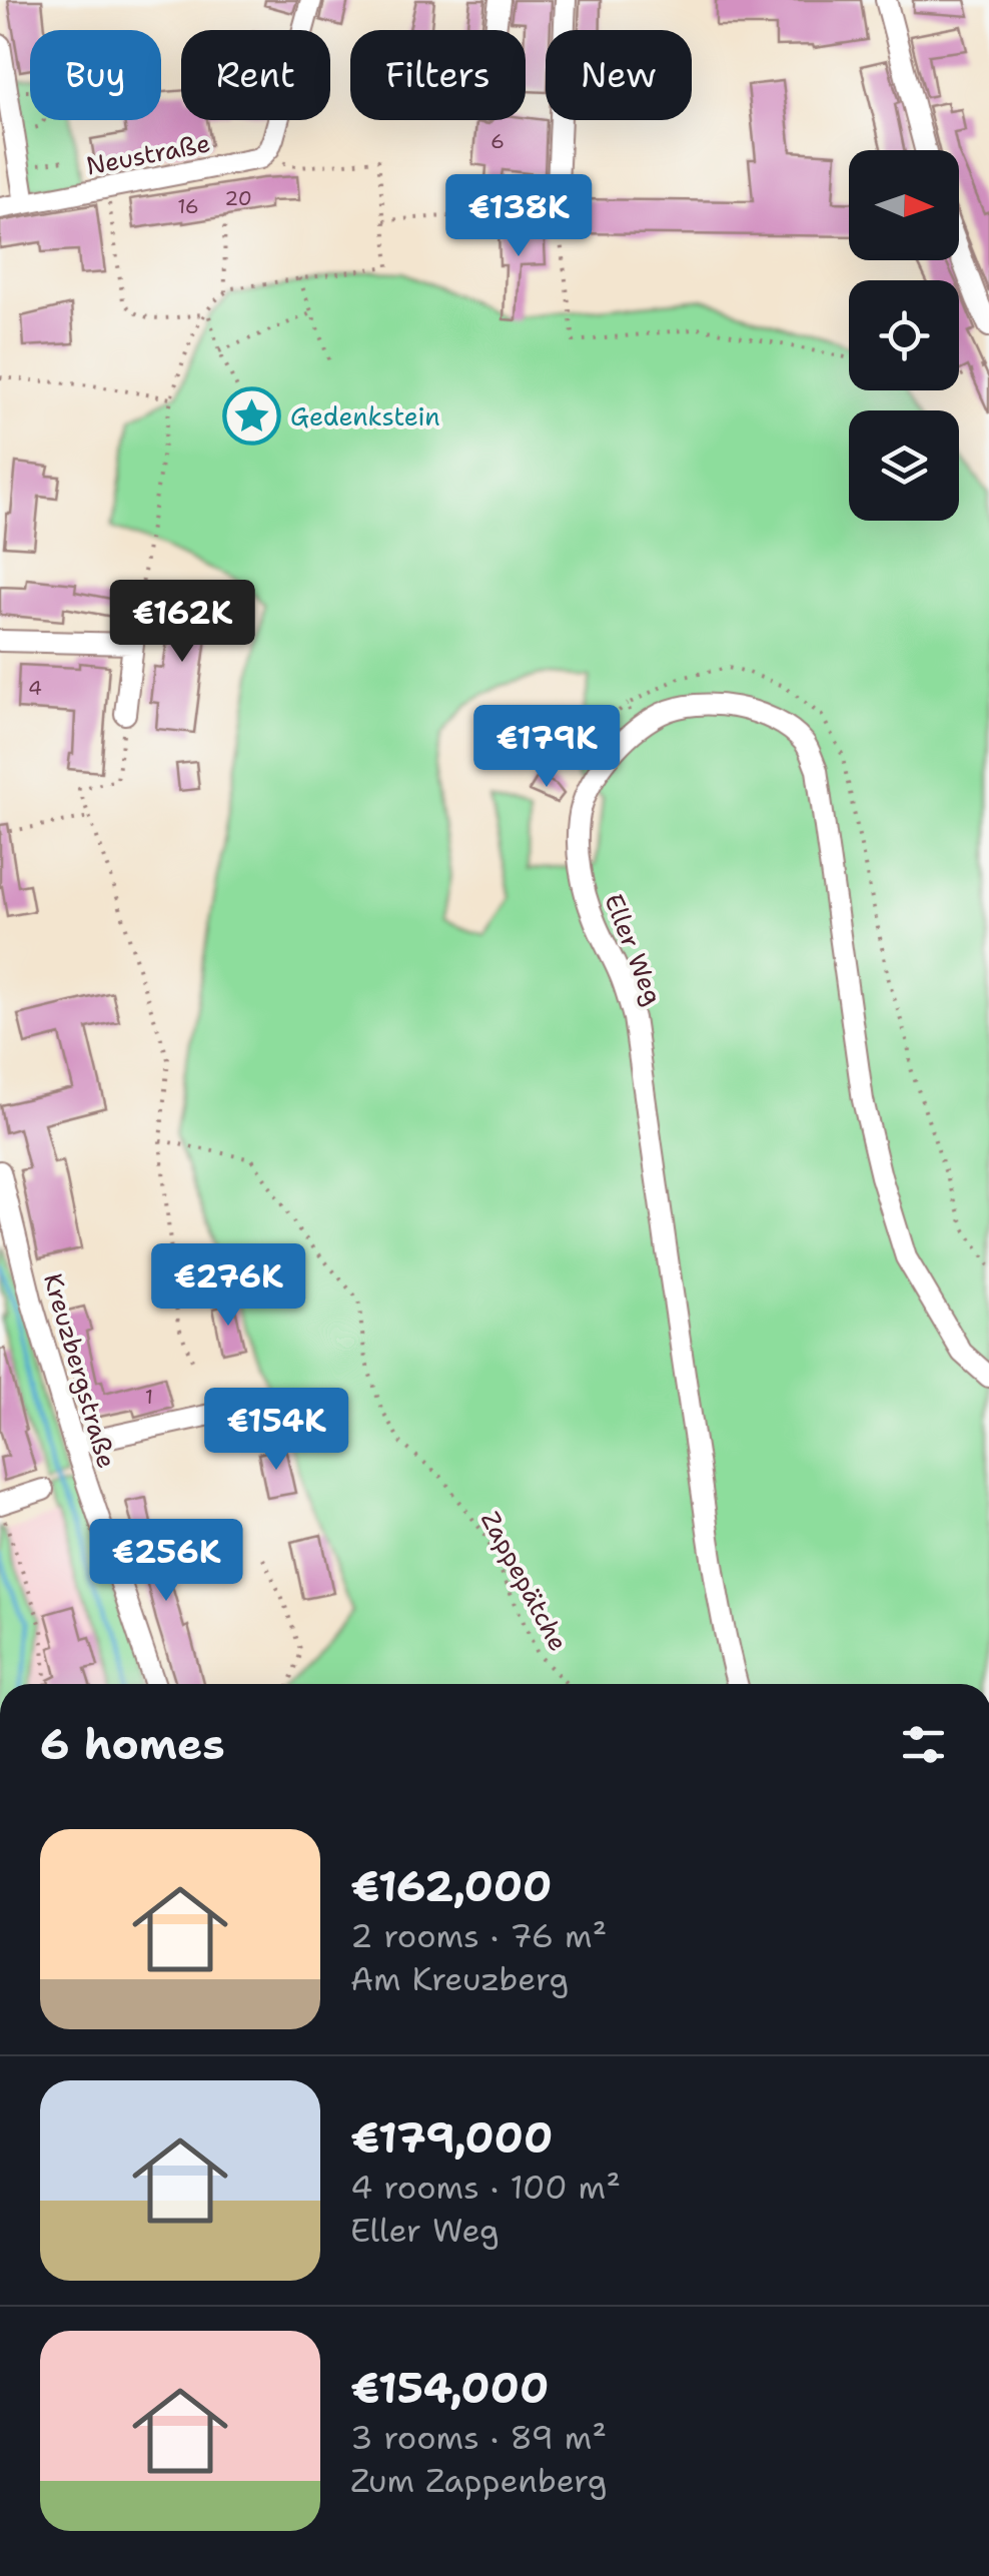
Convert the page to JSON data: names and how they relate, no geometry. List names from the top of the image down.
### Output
{
  "streets": {
    "street": ["Neustraße", "Eller Weg", "Kreuzbergstraße"],
    "path": ["Zappepätche"]
  },
  "places": {
    "place": ["Gedenkstein"]
  },
  "house_numbers": [
    "6",
    "20",
    "16",
    "4",
    "1"
  ],
  "north": "right",
  "page": {
    "chip": [
      "Buy",
      "Rent",
      "Filters",
      "New"
    ],
    "price": [
      "€138K",
      "€162K",
      "€179K",
      "€276K",
      "€154K",
      "€256K"
    ],
    "heading": "6 homes",
    "list": [
      {
        "name": "€162,000",
        "note": "2 rooms · 76 m² · Am Kreuzberg"
      },
      {
        "name": "€179,000",
        "note": "4 rooms · 100 m² · Eller Weg"
      },
      {
        "name": "€154,000",
        "note": "3 rooms · 89 m² · Zum Zappenberg"
      }
    ]
  }
}
